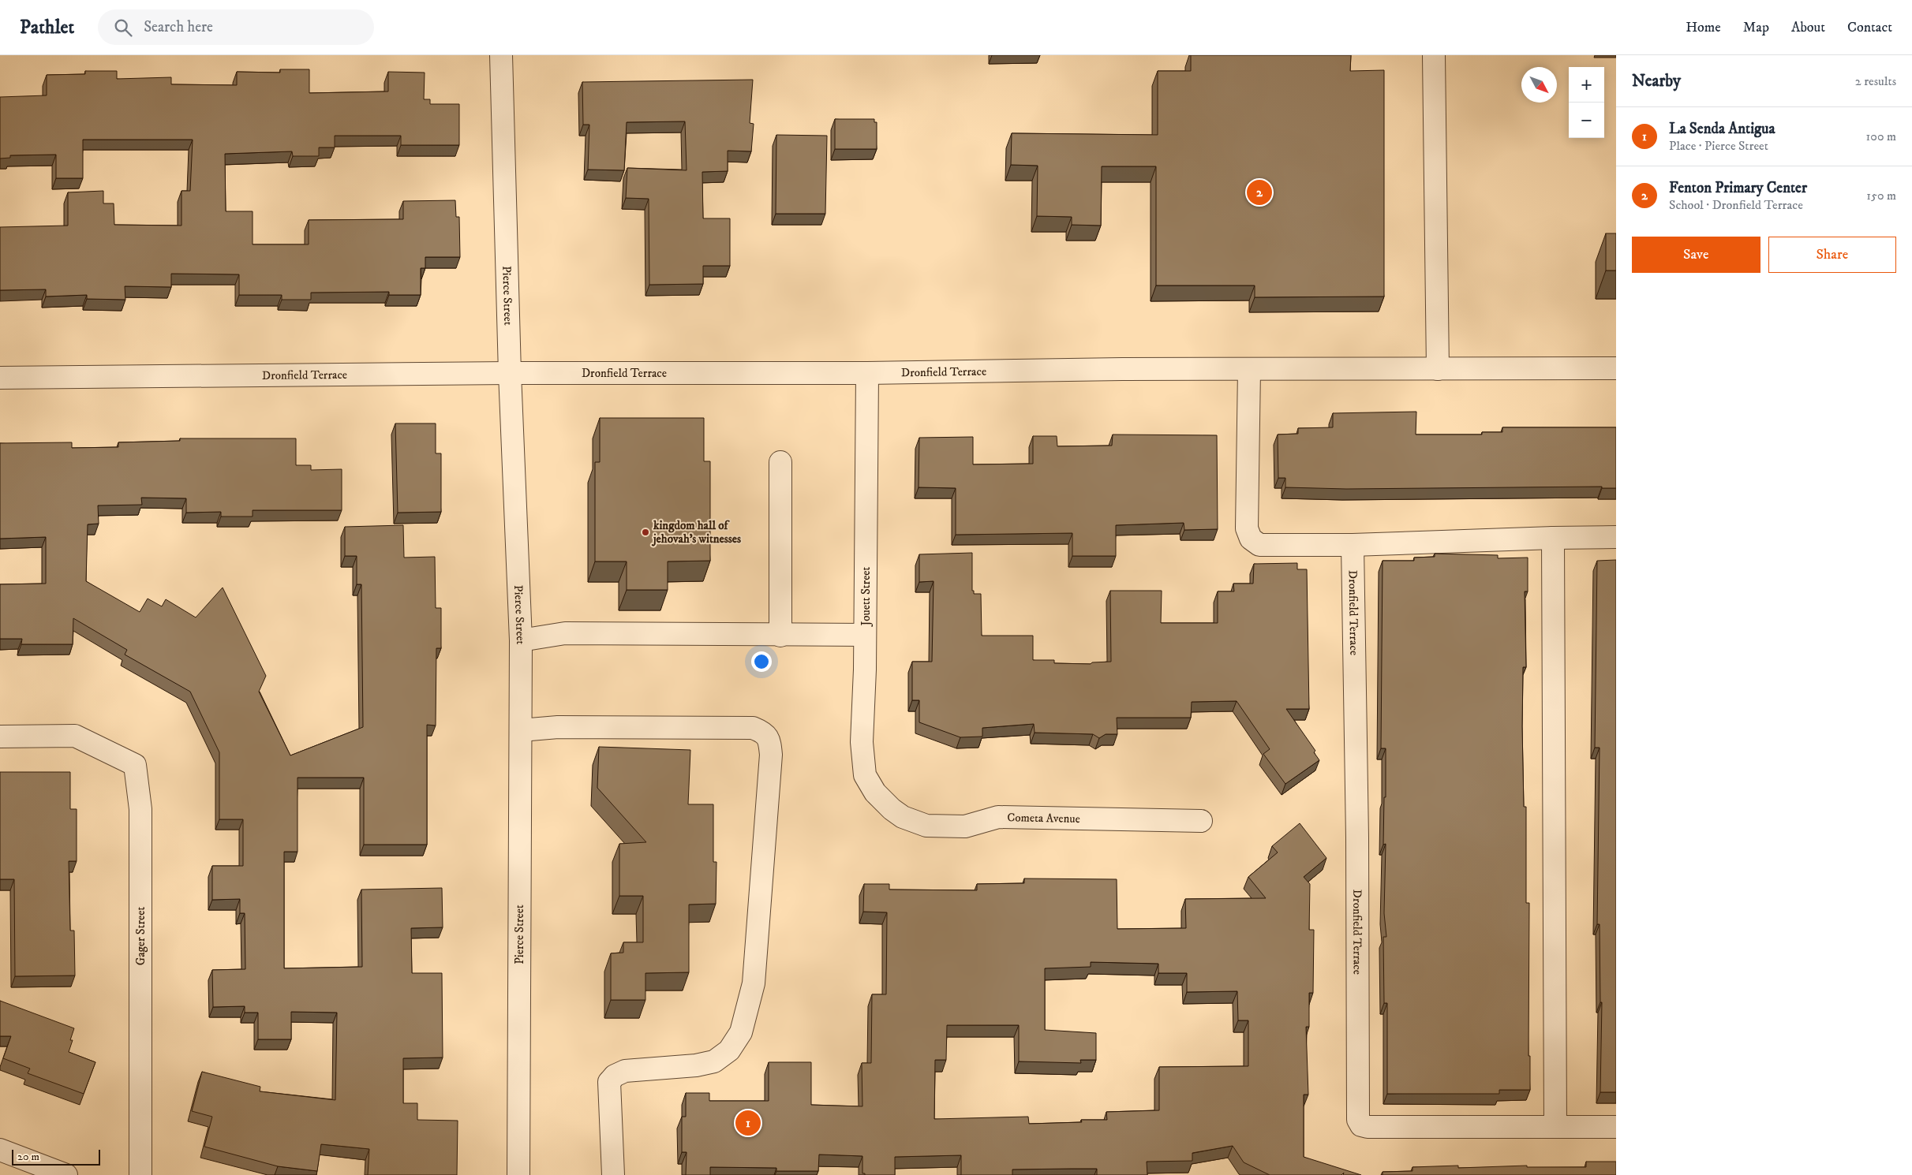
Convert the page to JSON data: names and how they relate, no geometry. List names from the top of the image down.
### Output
{
  "streets": {
    "street": [
      "Pierce Street",
      "Dronfield Terrace",
      "Jouett Street",
      "Cometa Avenue",
      "Gager Street"
    ]
  },
  "crossings": [
    ["Pierce Street", "Dronfield Terrace"],
    ["Dronfield Terrace", "Jouett Street"],
    ["Jouett Street", "Cometa Avenue"]
  ],
  "places": ["kingdom hall of jehovah's witnesses"],
  "scale_bar": "20 m",
  "north": "bottom right",
  "page": {
    "header": "Pathlet",
    "search": "Search here",
    "nav": [
      "Home",
      "Map",
      "About",
      "Contact"
    ],
    "heading": ["Nearby", "2 results"],
    "map_buttons": ["+", "−"],
    "list": [
      {
        "mark": "1",
        "name": "La Senda Antigua",
        "note": "Place · Pierce Street",
        "value": "100 m"
      },
      {
        "mark": "2",
        "name": "Fenton Primary Center",
        "note": "School · Dronfield Terrace",
        "value": "150 m"
      }
    ],
    "pins": ["2", "1"],
    "buttons": ["Save", "Share"],
    "scale": "20 m"
  }
}
